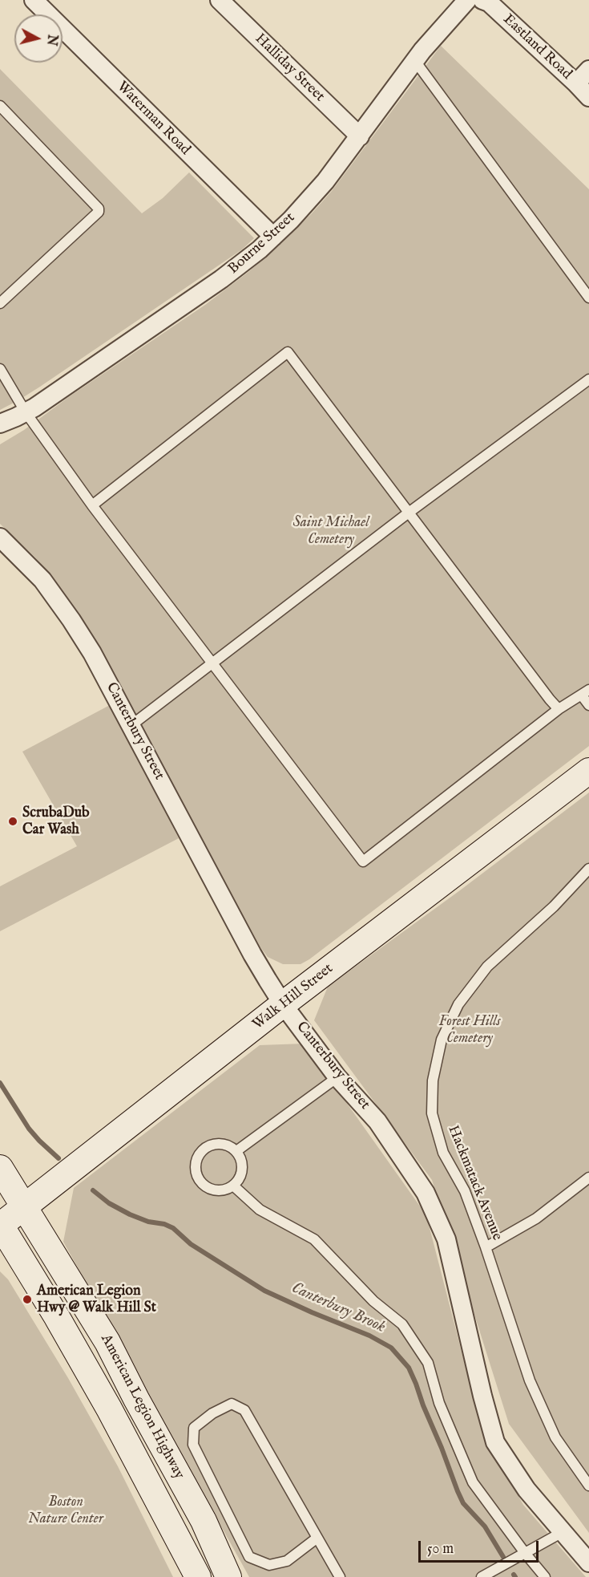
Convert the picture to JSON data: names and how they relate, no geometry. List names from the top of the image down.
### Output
{
  "streets": {
    "main road": ["Walk Hill Street", "American Legion Highway"],
    "street": [
      "Eastland Road",
      "Halliday Street",
      "Waterman Road",
      "Bourne Street",
      "Canterbury Street"
    ],
    "lane": ["Hackmatack Avenue"]
  },
  "crossings": [
    ["Halliday Street", "Bourne Street"],
    ["Waterman Road", "Bourne Street"],
    ["Canterbury Street", "Walk Hill Street"],
    ["Walk Hill Street", "American Legion Highway"]
  ],
  "water": ["Canterbury Brook"],
  "parks": ["Saint Michael Cemetery", "Forest Hills Cemetery", "Boston Nature Center"],
  "places": ["ScrubaDub Car Wash", "American Legion Hwy @ Walk Hill St"],
  "scale_bar": "50 m",
  "north": "right"
}
